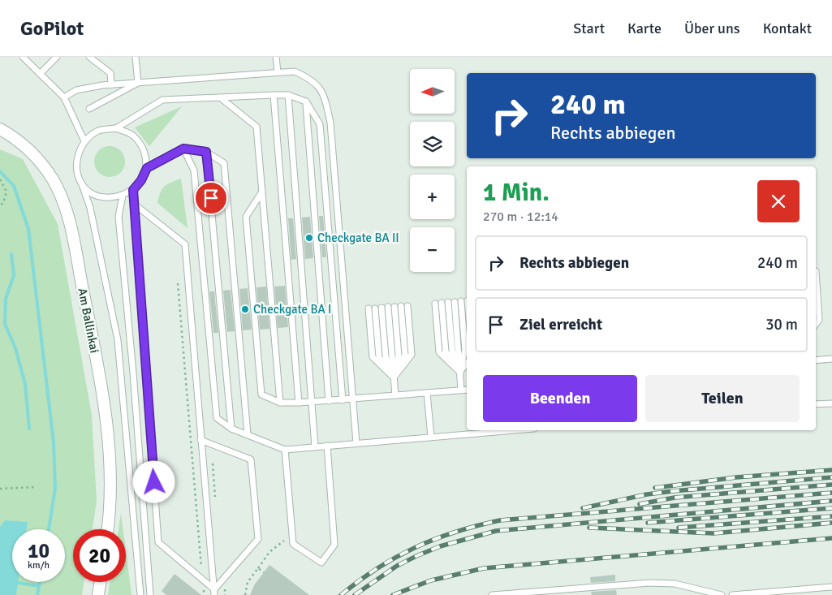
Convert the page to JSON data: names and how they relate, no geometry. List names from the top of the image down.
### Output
{
  "streets": {
    "street": ["Am Ballinkai"]
  },
  "places": ["Checkgate BA II", "Checkgate BA I"],
  "north": "left",
  "page": {
    "header": "GoPilot",
    "nav": [
      "Start",
      "Karte",
      "Über uns",
      "Kontakt"
    ],
    "map_buttons": ["+", "−"],
    "turn": ["240 m", "Rechts abbiegen"],
    "heading": ["1 Min.", "270 m · 12:14"],
    "list": [
      {
        "name": "Rechts abbiegen",
        "value": "240 m"
      },
      {
        "name": "Ziel erreicht",
        "value": "30 m"
      }
    ],
    "buttons": ["Beenden", "Teilen"],
    "speed": "10 km/h",
    "limit": "20"
  }
}
